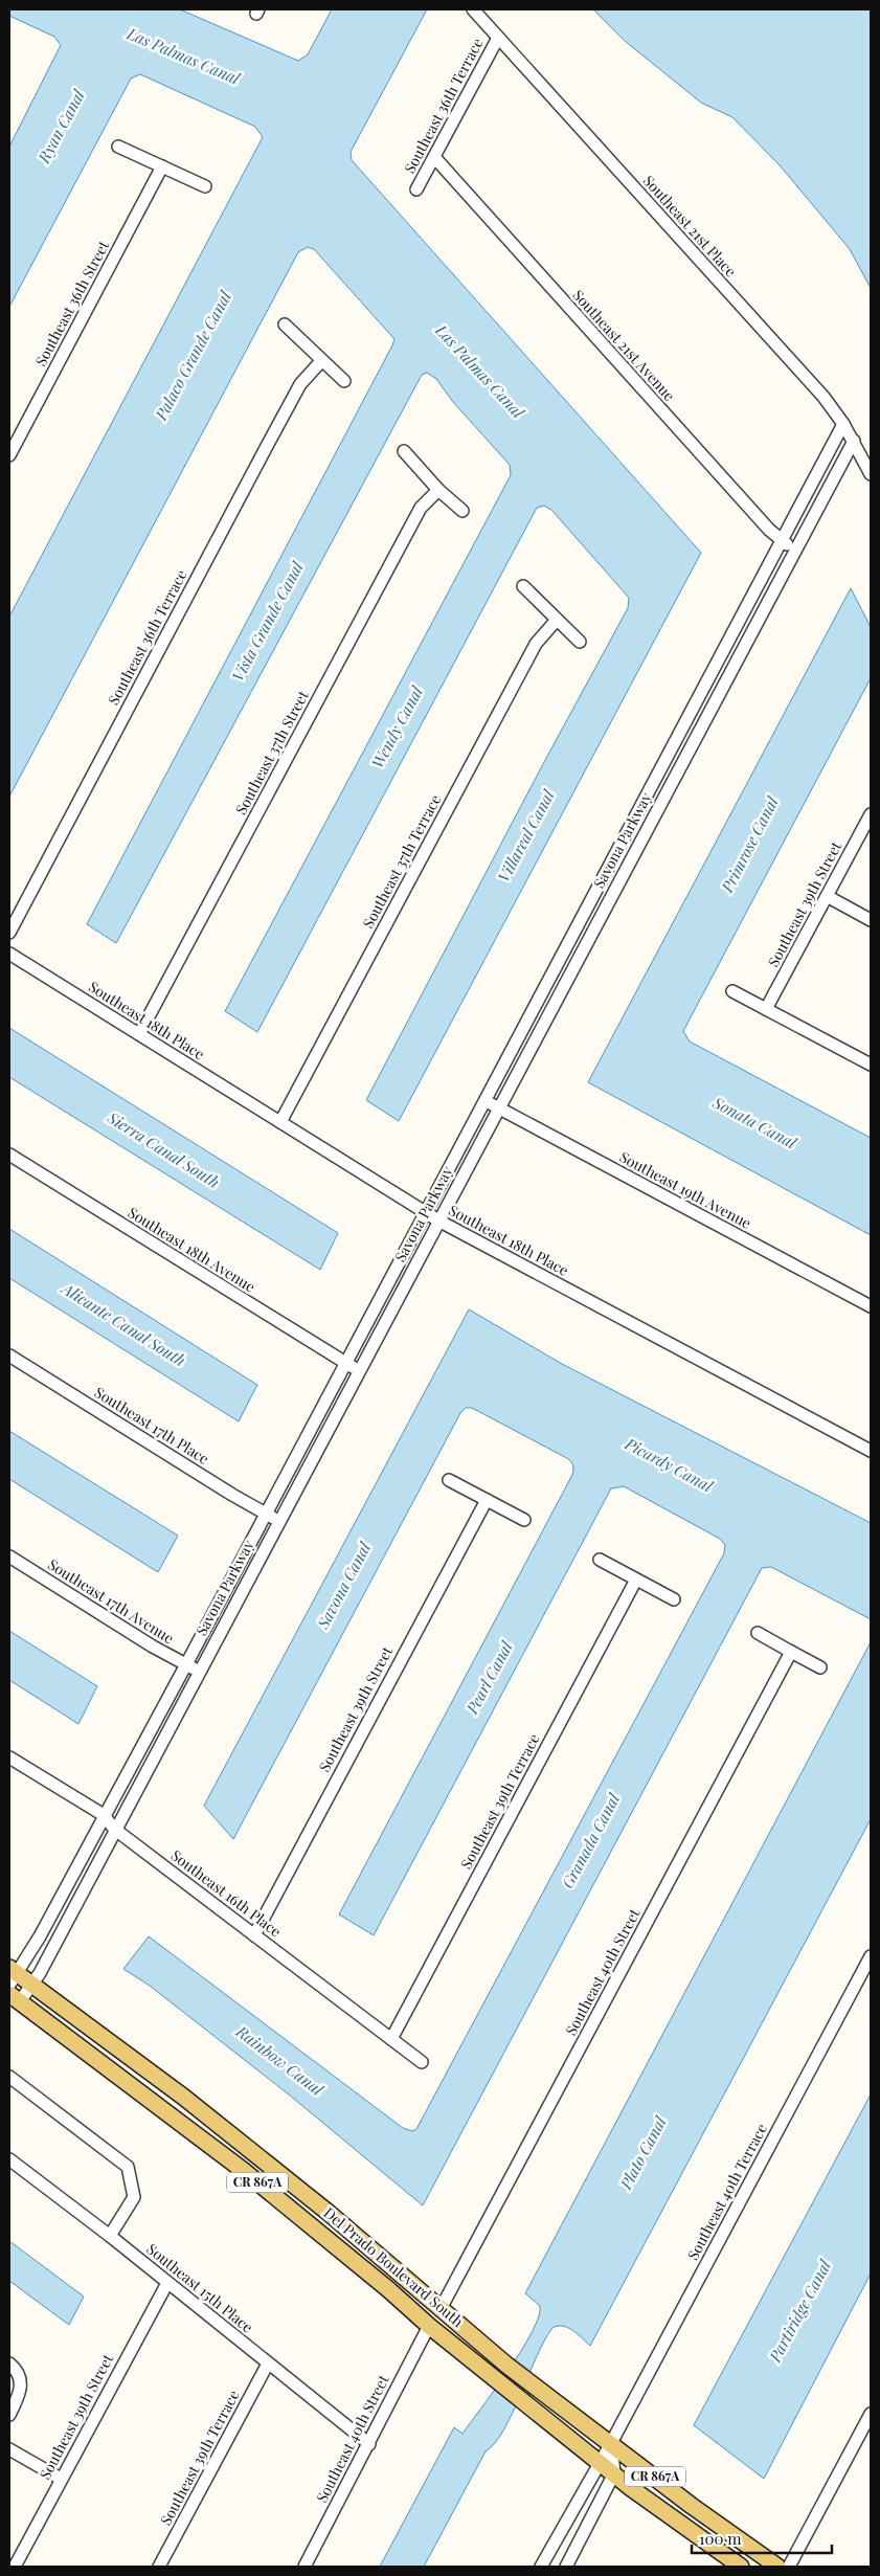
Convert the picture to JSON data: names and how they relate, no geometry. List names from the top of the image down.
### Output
{
  "streets": {
    "main road": ["CR 867A", "Del Prado Boulevard South"],
    "street": [
      "Southeast 36th Terrace",
      "Southeast 21st Place",
      "Southeast 36th Street",
      "Southeast 21st Avenue",
      "Southeast 37th Street",
      "Savona Parkway",
      "Southeast 37th Terrace",
      "Southeast 39th Street",
      "Southeast 18th Place",
      "Southeast 19th Avenue",
      "Southeast 18th Avenue",
      "Southeast 17th Place",
      "Southeast 17th Avenue",
      "Southeast 39th Terrace",
      "Southeast 16th Place",
      "Southeast 40th Street",
      "Southeast 40th Terrace",
      "Southeast 15th Place"
    ]
  },
  "crossings": [
    ["Southeast 36th Terrace", "Southeast 21st Place"],
    ["Southeast 36th Terrace", "Southeast 21st Avenue"],
    ["Southeast 21st Place", "Savona Parkway"],
    ["Southeast 21st Avenue", "Savona Parkway"],
    ["Southeast 37th Street", "Southeast 18th Place"],
    ["Savona Parkway", "Southeast 18th Place"],
    ["Savona Parkway", "Southeast 19th Avenue"],
    ["Savona Parkway", "Southeast 18th Avenue"],
    ["Savona Parkway", "Southeast 17th Place"],
    ["Savona Parkway", "Southeast 17th Avenue"],
    ["Savona Parkway", "Southeast 16th Place"],
    ["Savona Parkway", "Del Prado Boulevard South"],
    ["Southeast 37th Terrace", "Southeast 18th Place"],
    ["Southeast 39th Street", "Southeast 16th Place"],
    ["Southeast 39th Street", "Southeast 15th Place"],
    ["Southeast 39th Terrace", "Southeast 16th Place"],
    ["Southeast 39th Terrace", "Southeast 15th Place"],
    ["Southeast 40th Street", "Del Prado Boulevard South"],
    ["Southeast 40th Street", "Southeast 15th Place"],
    ["Southeast 40th Terrace", "Del Prado Boulevard South"]
  ],
  "water": [
    "Las Palmas Canal",
    "Ryan Canal",
    "Palaco Grande Canal",
    "Vista Grande Canal",
    "Wendy Canal",
    "Villareal Canal",
    "Primrose Canal",
    "Sonata Canal",
    "Sierra Canal South",
    "Alicante Canal South",
    "Picardy Canal",
    "Savona Canal",
    "Pearl Canal",
    "Granada Canal",
    "Rainbow Canal",
    "Plato Canal",
    "Partiridge Canal"
  ],
  "scale_bar": "100 m"
}
